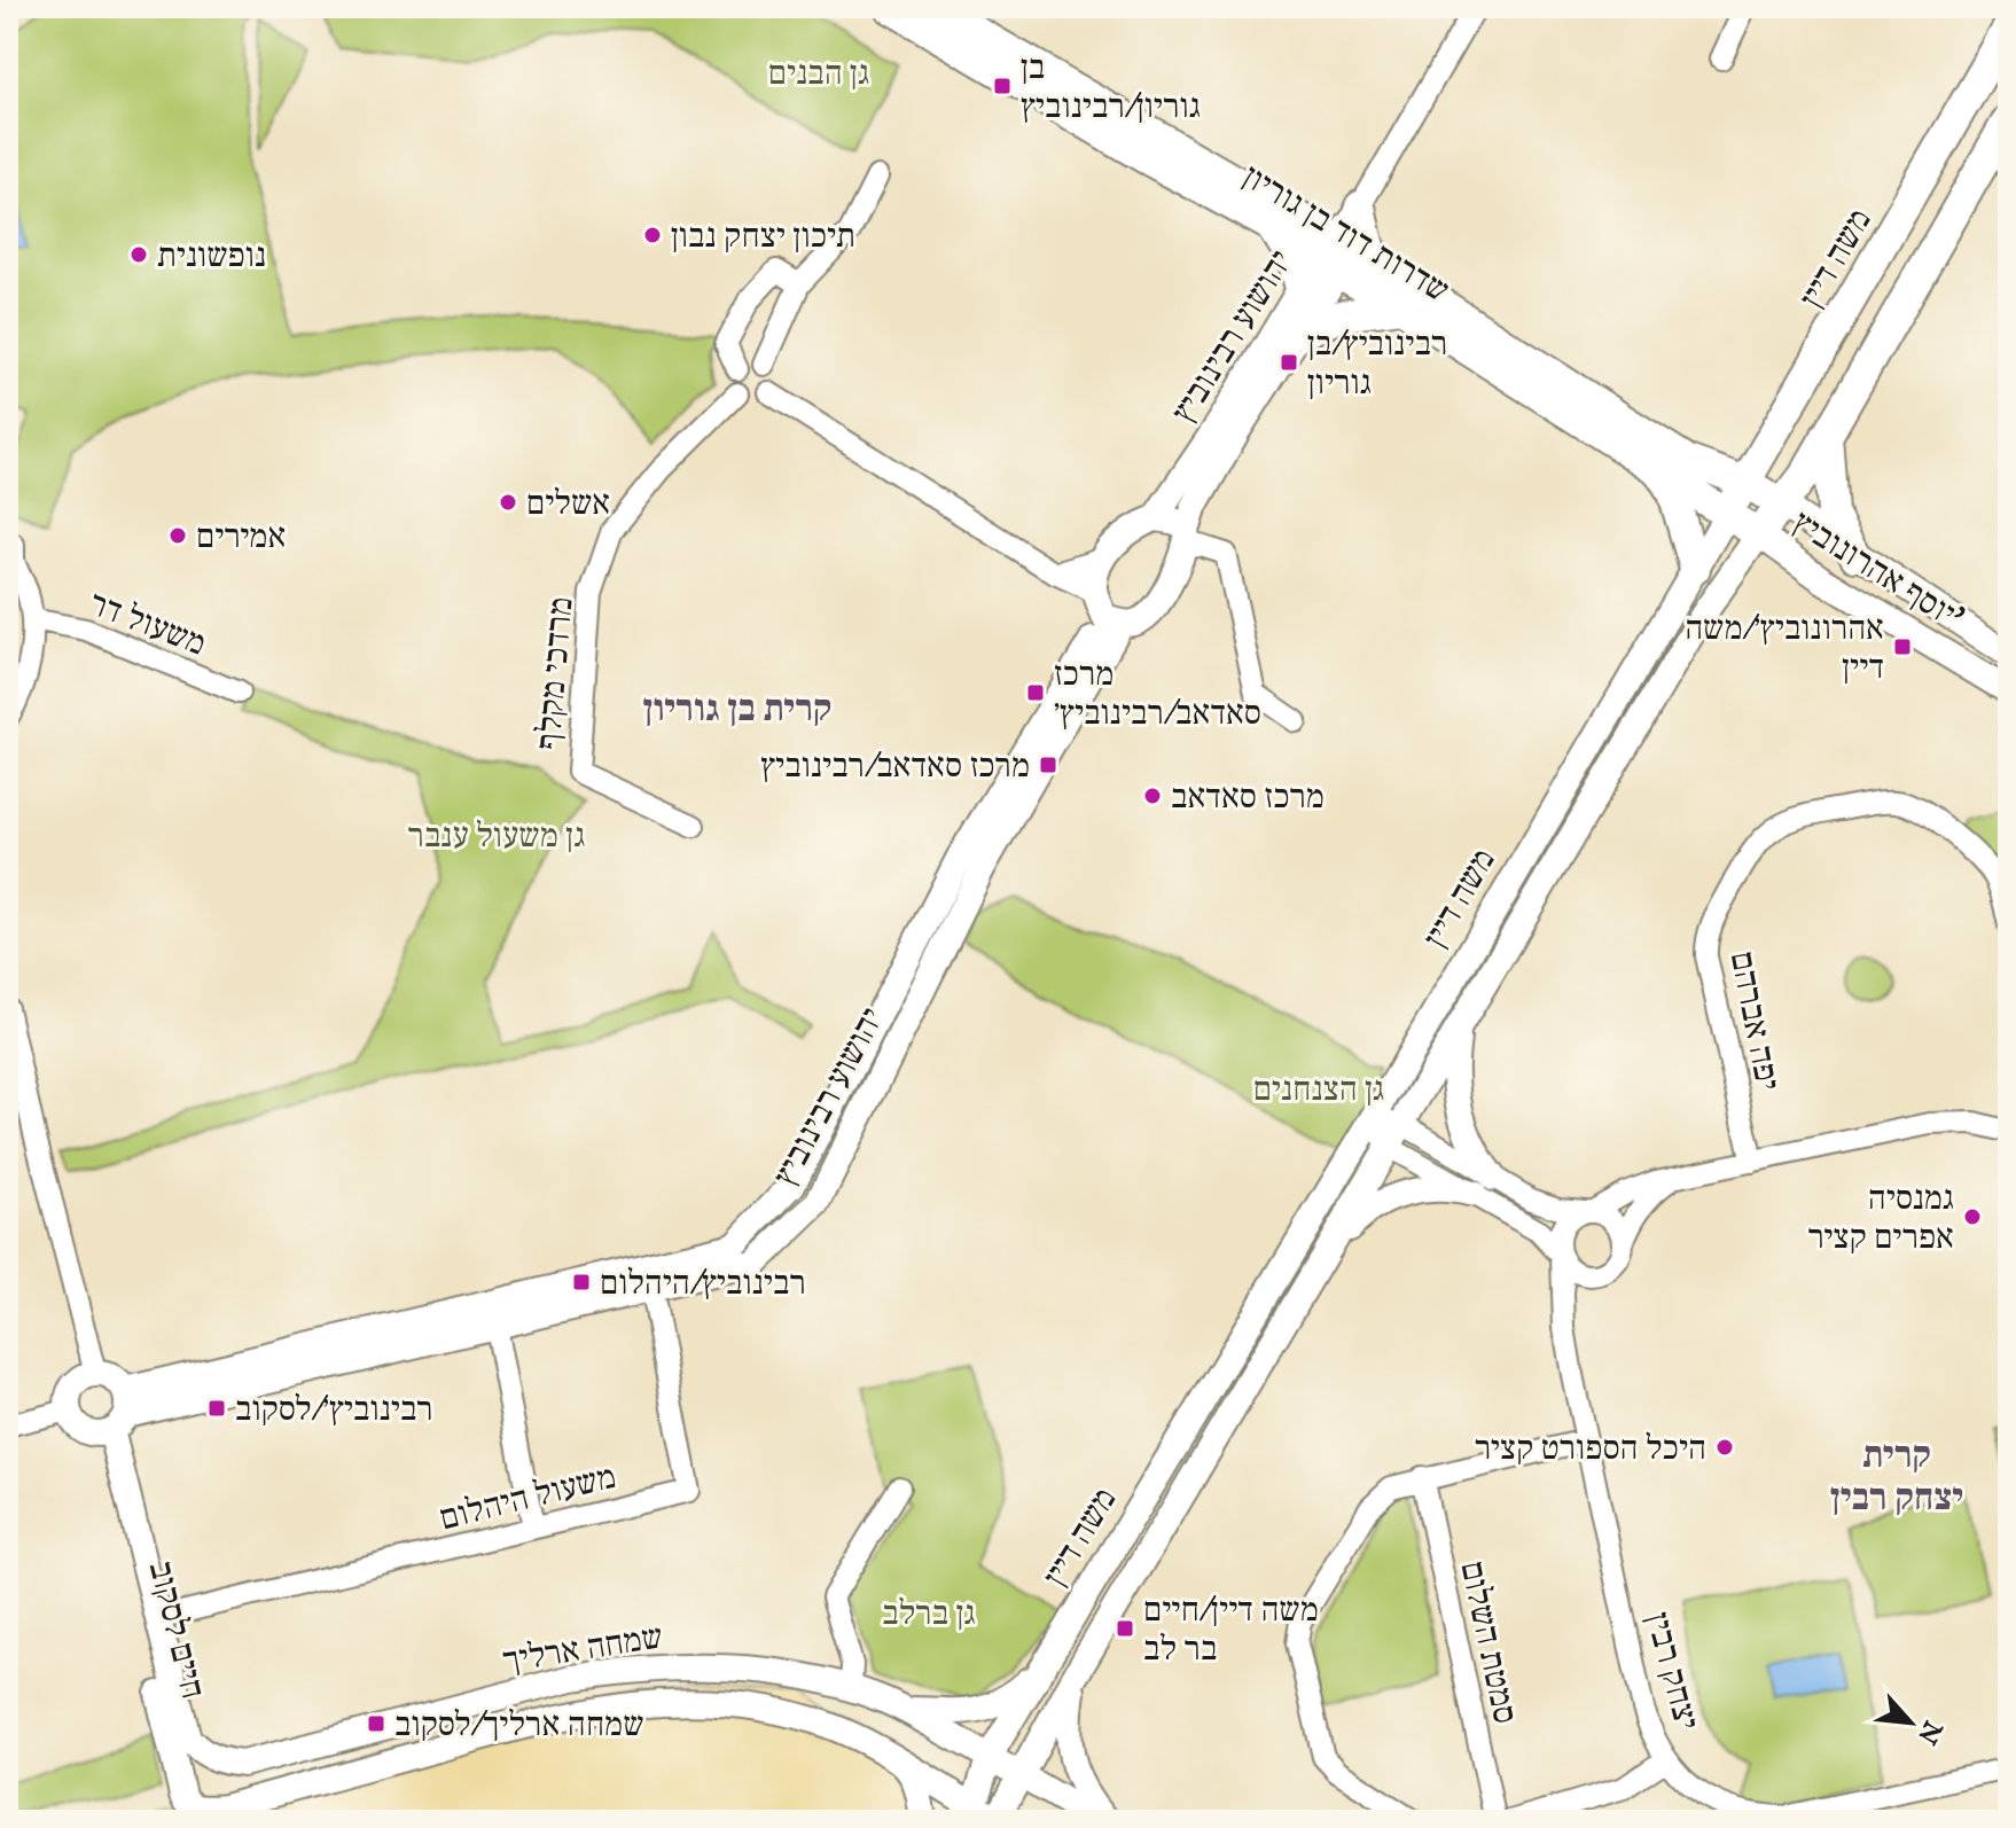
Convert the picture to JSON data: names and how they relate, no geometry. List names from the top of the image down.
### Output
{
  "streets": {
    "main road": ["שדרות דוד בן גוריון", "משה דיין"],
    "street": [
      "יהושוע רבינוביץ",
      "יוסף אהרונוביץ'",
      "משעול דר",
      "מרדכי מקלף",
      "יפה אברהם",
      "משעול היהלום",
      "חיים לסקוב",
      "סמטת השלום",
      "שמחה ארליך",
      "יצחק רבין"
    ]
  },
  "crossings": [
    ["שדרות דוד בן גוריון", "משה דיין"],
    ["שדרות דוד בן גוריון", "יהושוע רבינוביץ"],
    ["שדרות דוד בן גוריון", "יוסף אהרונוביץ'"],
    ["משה דיין", "יוסף אהרונוביץ'"],
    ["משה דיין", "שמחה ארליך"],
    ["יהושוע רבינוביץ", "משעול היהלום"],
    ["יהושוע רבינוביץ", "חיים לסקוב"],
    ["משעול היהלום", "חיים לסקוב"],
    ["חיים לסקוב", "שמחה ארליך"]
  ],
  "districts": ["קרית בן גוריון", "קרית יצחק רבין"],
  "parks": [
    "גן הבנים",
    "גן משעול ענבר",
    "גן הצנחנים",
    "גן ברלב"
  ],
  "places": {
    "transit": [
      "בן גוריון/רבינוביץ",
      "רבינוביץ/בן גוריון",
      "אהרונוביץ׳/משה דיין",
      "מרכז סאדאב/רבינוביץ׳",
      "מרכז סאדאב/רבינוביץ",
      "רבינוביץ/היהלום",
      "רבינוביץ׳/לסקוב",
      "משה דיין/חיים בר לב",
      "שמחה ארליך/לסקוב"
    ],
    "other": [
      "תיכון יצחק נבון",
      "נופשונית",
      "אשלים",
      "אמירים",
      "מרכז סאדאב",
      "גמנסיה אפרים קציר",
      "היכל הספורט קציר"
    ]
  },
  "north": "bottom right"
}
